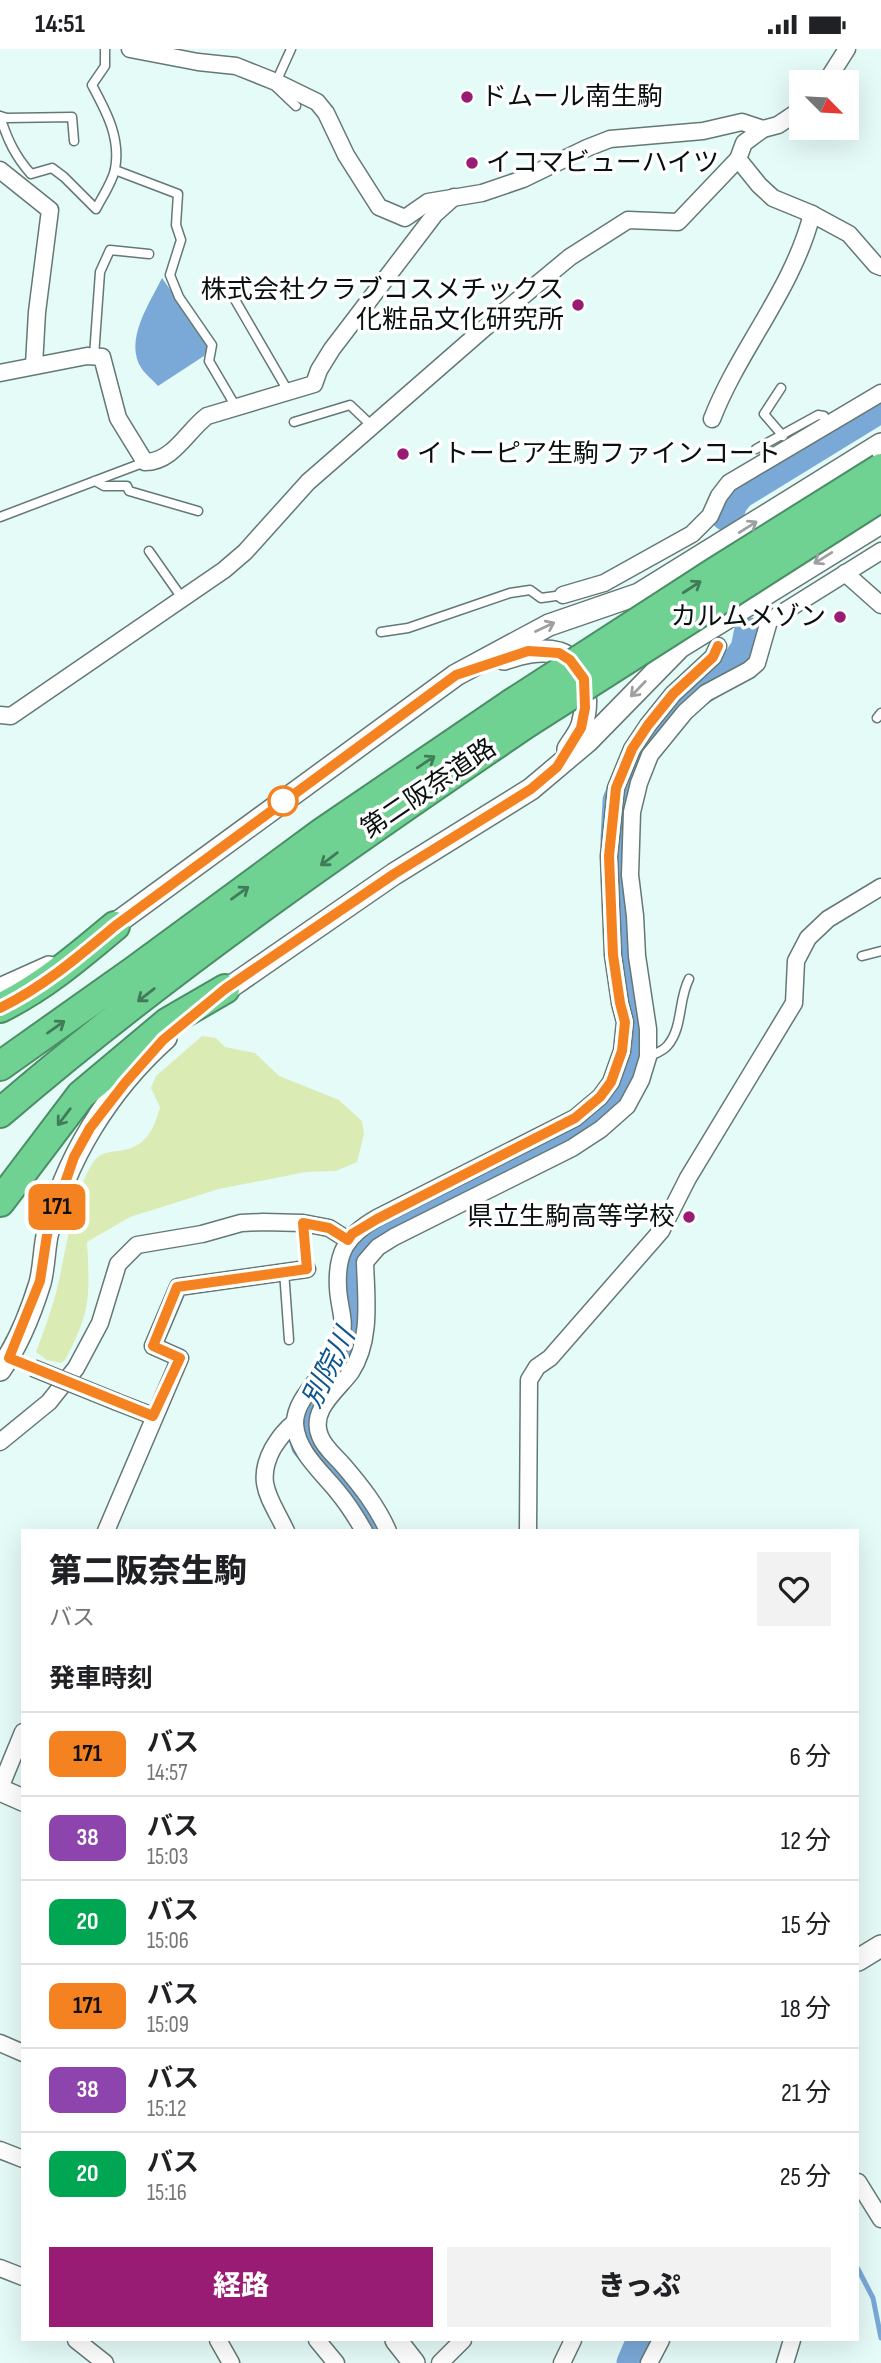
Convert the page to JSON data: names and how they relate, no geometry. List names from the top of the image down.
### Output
{
  "streets": {
    "highway": ["第二阪奈道路"]
  },
  "water": ["別院川"],
  "places": [
    "ドムール南生駒",
    "イコマビューハイツ",
    "株式会社クラブコスメチックス 化粧品文化研究所",
    "イトーピア生駒ファインコート",
    "カルムメゾン",
    "県立生駒高等学校"
  ],
  "lines": ["bus line 171"],
  "north": "bottom right",
  "page": {
    "status": "14:51",
    "on_map": "171",
    "heading": [
      ["第二阪奈生駒", "バス"],
      "発車時刻"
    ],
    "list": [
      {
        "mark": "171",
        "name": "バス",
        "note": "14:57",
        "value": "6 分"
      },
      {
        "mark": "38",
        "name": "バス",
        "note": "15:03",
        "value": "12 分"
      },
      {
        "mark": "20",
        "name": "バス",
        "note": "15:06",
        "value": "15 分"
      },
      {
        "mark": "171",
        "name": "バス",
        "note": "15:09",
        "value": "18 分"
      },
      {
        "mark": "38",
        "name": "バス",
        "note": "15:12",
        "value": "21 分"
      },
      {
        "mark": "20",
        "name": "バス",
        "note": "15:16",
        "value": "25 分"
      }
    ],
    "buttons": ["経路", "きっぷ"]
  }
}
